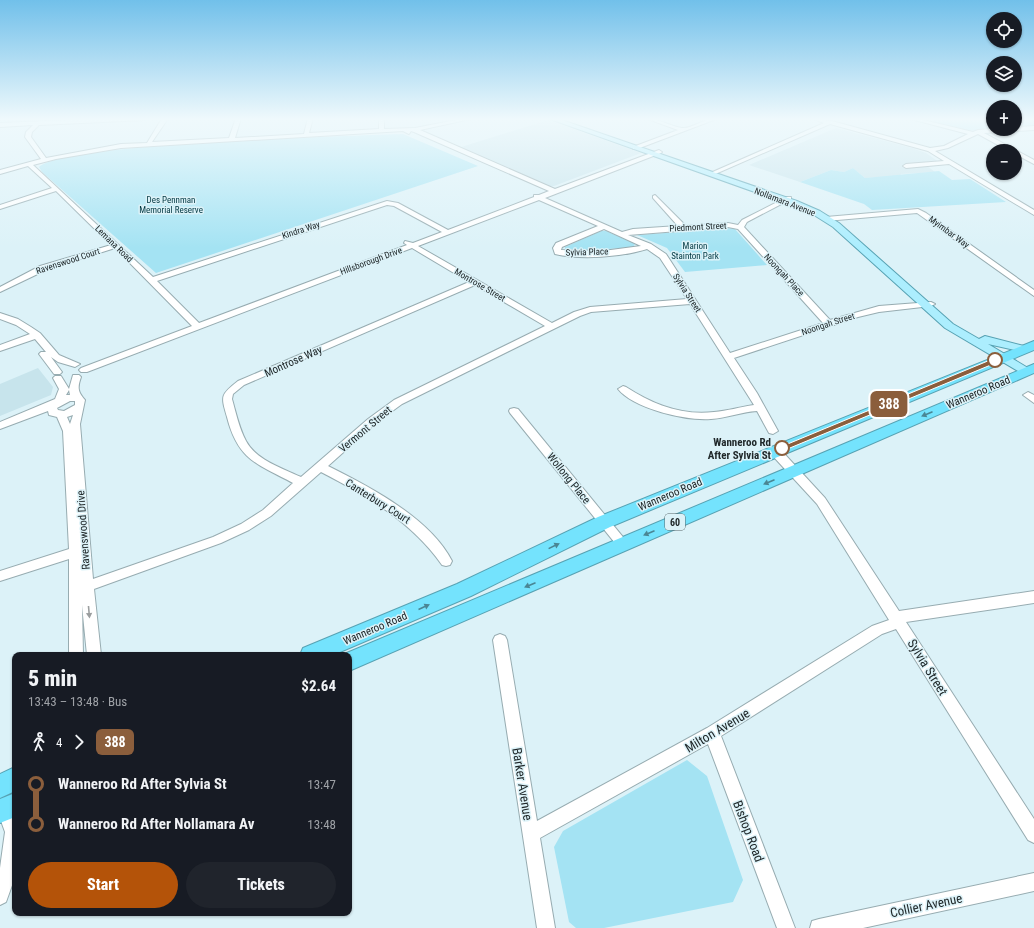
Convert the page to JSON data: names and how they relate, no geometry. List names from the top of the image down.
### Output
{
  "streets": {
    "highway": ["Wanneroo Road", "60"],
    "main road": ["Nollamara Avenue"],
    "street": [
      "Piedmont Street",
      "Kindra Way",
      "Myimbar Way",
      "Lemana Road",
      "Sylvia Place",
      "Ravenswood Court",
      "Hillsborough Drive",
      "Noongah Place",
      "Montrose Street",
      "Sylvia Street",
      "Noongah Street",
      "Montrose Way",
      "Vermont Street",
      "Wollong Place",
      "Canterbury Court",
      "Ravenswood Drive",
      "Milton Avenue",
      "Barker Avenue",
      "Bishop Road",
      "Collier Avenue"
    ]
  },
  "crossings": [
    ["Nollamara Avenue", "Piedmont Street"],
    ["Nollamara Avenue", "Myimbar Way"],
    ["Nollamara Avenue", "Noongah Street"],
    ["Nollamara Avenue", "Wanneroo Road"],
    ["Piedmont Street", "Noongah Place"],
    ["Piedmont Street", "Sylvia Street"],
    ["Kindra Way", "Lemana Road"],
    ["Kindra Way", "Hillsborough Drive"],
    ["Lemana Road", "Ravenswood Court"],
    ["Lemana Road", "Hillsborough Drive"],
    ["Sylvia Place", "Sylvia Street"],
    ["Hillsborough Drive", "Montrose Street"],
    ["Hillsborough Drive", "Sylvia Street"],
    ["Hillsborough Drive", "Ravenswood Drive"],
    ["Noongah Place", "Noongah Street"],
    ["Montrose Street", "Montrose Way"],
    ["Montrose Street", "Vermont Street"],
    ["Sylvia Street", "Noongah Street"],
    ["Sylvia Street", "Wanneroo Road"],
    ["Sylvia Street", "Vermont Street"],
    ["Sylvia Street", "Milton Avenue"],
    ["Montrose Way", "Vermont Street"],
    ["Wanneroo Road", "Wollong Place"],
    ["Vermont Street", "Canterbury Court"],
    ["Vermont Street", "Ravenswood Drive"],
    ["Milton Avenue", "Barker Avenue"],
    ["Milton Avenue", "Bishop Road"]
  ],
  "parks": ["Des Pennman Memorial Reserve", "Marion Stainton Park"],
  "places": ["Wanneroo Rd After Sylvia St"],
  "lines": ["bus line 388"],
  "page": {
    "on_map": "388",
    "map_buttons": ["+", "−"],
    "heading": ["5 min", "13:43 – 13:48 · Bus", "$2.64"],
    "legs": ["4", "388"],
    "list": [
      {
        "name": "Wanneroo Rd After Sylvia St",
        "value": "13:47"
      },
      {
        "name": "Wanneroo Rd After Nollamara Av",
        "value": "13:48"
      }
    ],
    "buttons": ["Start", "Tickets"]
  }
}
